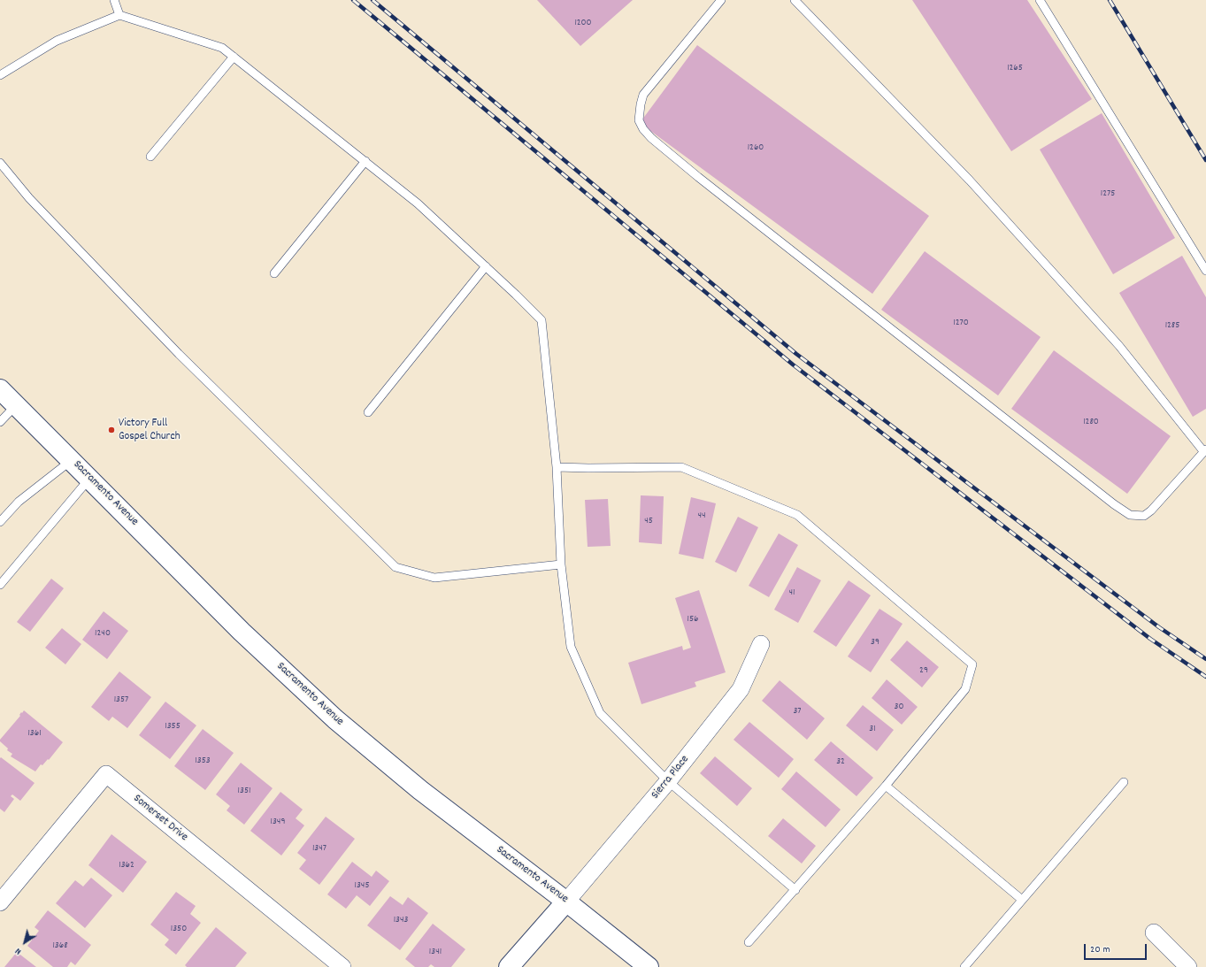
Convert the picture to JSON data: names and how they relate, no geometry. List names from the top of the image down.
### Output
{
  "streets": {
    "main road": ["Sacramento Avenue"],
    "street": ["Sierra Place", "Somerset Drive"]
  },
  "crossings": [
    ["Sacramento Avenue", "Sierra Place"]
  ],
  "places": ["Victory Full Gospel Church"],
  "house_numbers": [
    "1200",
    "1265",
    "1260",
    "1275",
    "1270",
    "1285",
    "1280",
    "44",
    "45",
    "41",
    "156",
    "1240",
    "39",
    "29",
    "1357",
    "30",
    "37",
    "1355",
    "31",
    "1361",
    "1353",
    "32",
    "1351",
    "1349",
    "1347",
    "1362",
    "1345",
    "1343",
    "1350",
    "1368",
    "1341"
  ],
  "scale_bar": "20 m",
  "north": "bottom left"
}
